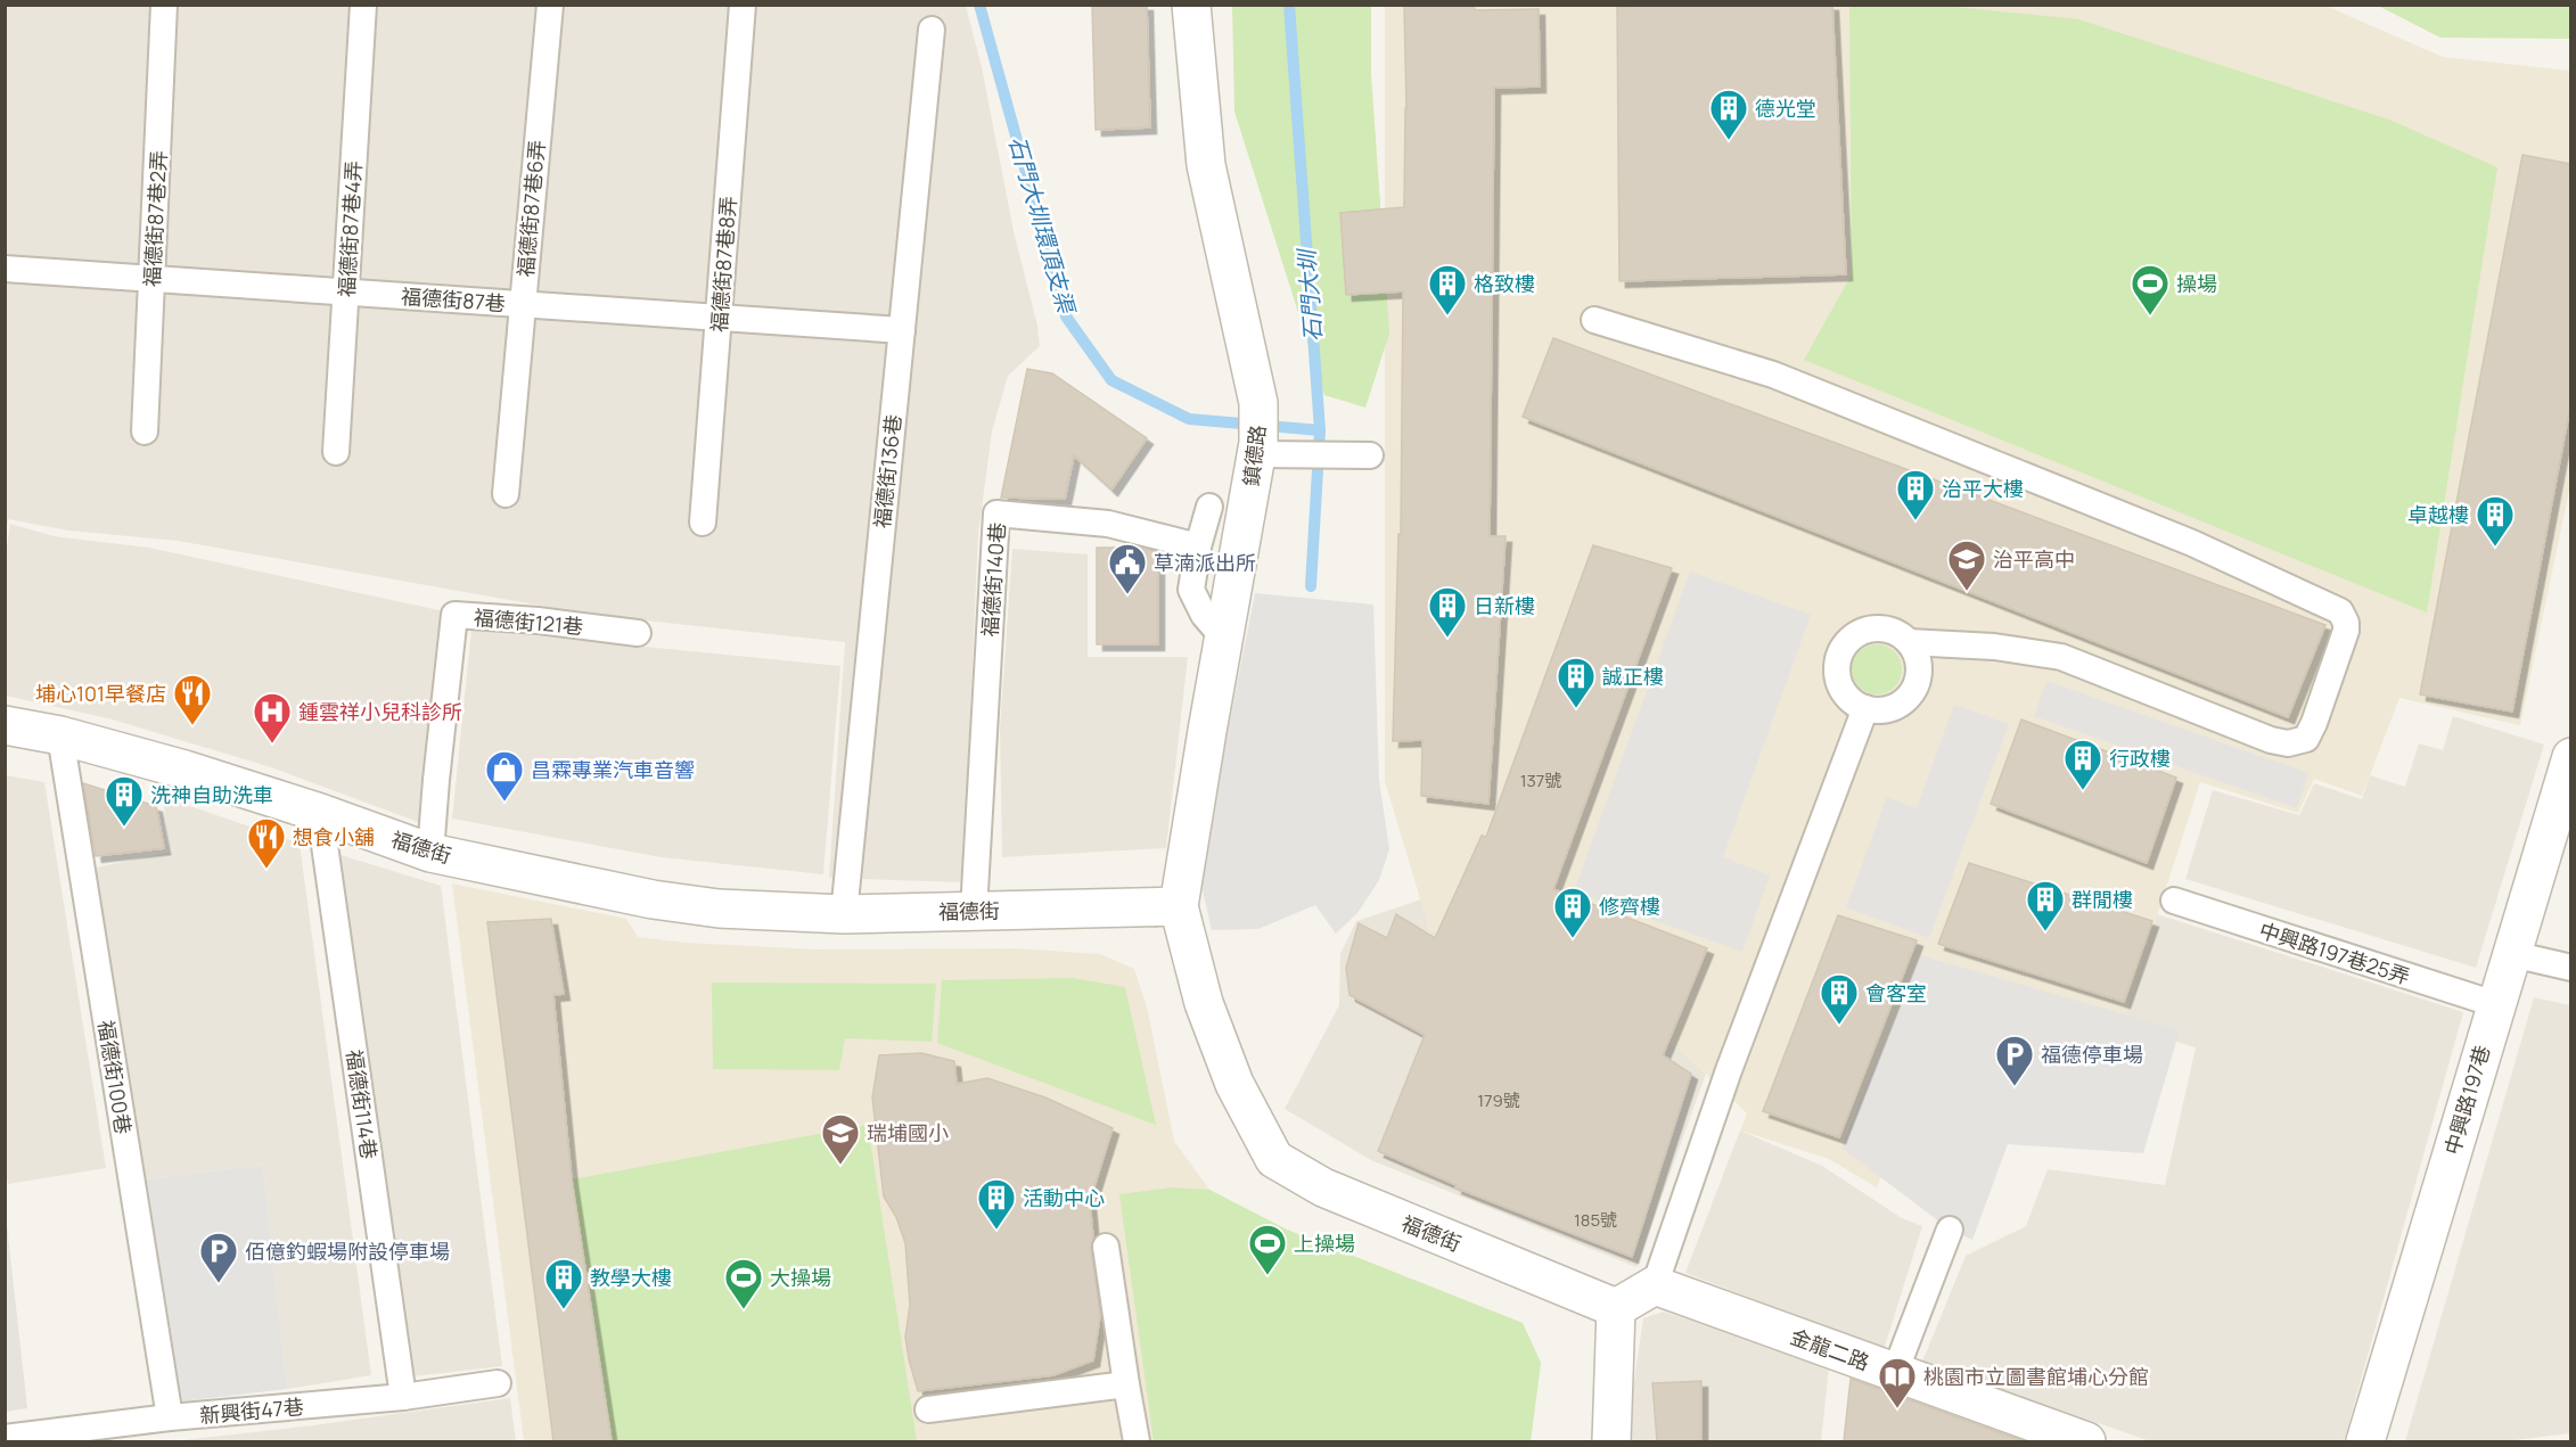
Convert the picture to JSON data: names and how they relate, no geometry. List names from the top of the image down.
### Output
{
  "streets": {
    "street": [
      "鎮德路",
      "福德街",
      "中興路197巷",
      "金龍二路"
    ],
    "lane": [
      "福德街87巷6弄",
      "福德街87巷2弄",
      "福德街87巷4弄",
      "福德街87巷8弄",
      "福德街87巷",
      "福德街136巷",
      "福德街140巷",
      "福德街121巷",
      "中興路197巷25弄",
      "福德街100巷",
      "福德街114巷",
      "新興街47巷"
    ]
  },
  "crossings": [
    ["福德街87巷6弄", "福德街87巷"],
    ["福德街87巷2弄", "福德街87巷"],
    ["福德街87巷4弄", "福德街87巷"],
    ["福德街87巷8弄", "福德街87巷"],
    ["福德街87巷", "福德街136巷"],
    ["鎮德路", "福德街"],
    ["福德街136巷", "福德街"],
    ["福德街140巷", "福德街"],
    ["福德街121巷", "福德街"],
    ["福德街", "福德街100巷"],
    ["福德街", "福德街114巷"],
    ["中興路197巷25弄", "中興路197巷"],
    ["福德街100巷", "新興街47巷"],
    ["福德街114巷", "新興街47巷"]
  ],
  "water": ["石門大圳環頂支渠", "石門大圳"],
  "places": {
    "building": [
      "德光堂",
      "格致樓",
      "治平大樓",
      "卓越樓",
      "日新樓",
      "誠正樓",
      "行政樓",
      "洗神自助洗車",
      "群閒樓",
      "修齊樓",
      "會客室",
      "活動中心",
      "教學大樓"
    ],
    "sports": ["操場", "上操場", "大操場"],
    "school or university": ["治平高中", "瑞埔國小"],
    "public building": ["草湳派出所"],
    "restaurant": ["埔心101早餐店", "想食小舖"],
    "hospital": ["鍾雲祥小兒科診所"],
    "shop": ["昌霖專業汽車音響"],
    "parking": ["福德停車場", "佰億釣蝦場附設停車場"],
    "library": ["桃園市立圖書館埔心分館"]
  },
  "house_numbers": ["137號", "179號", "185號"]
}
